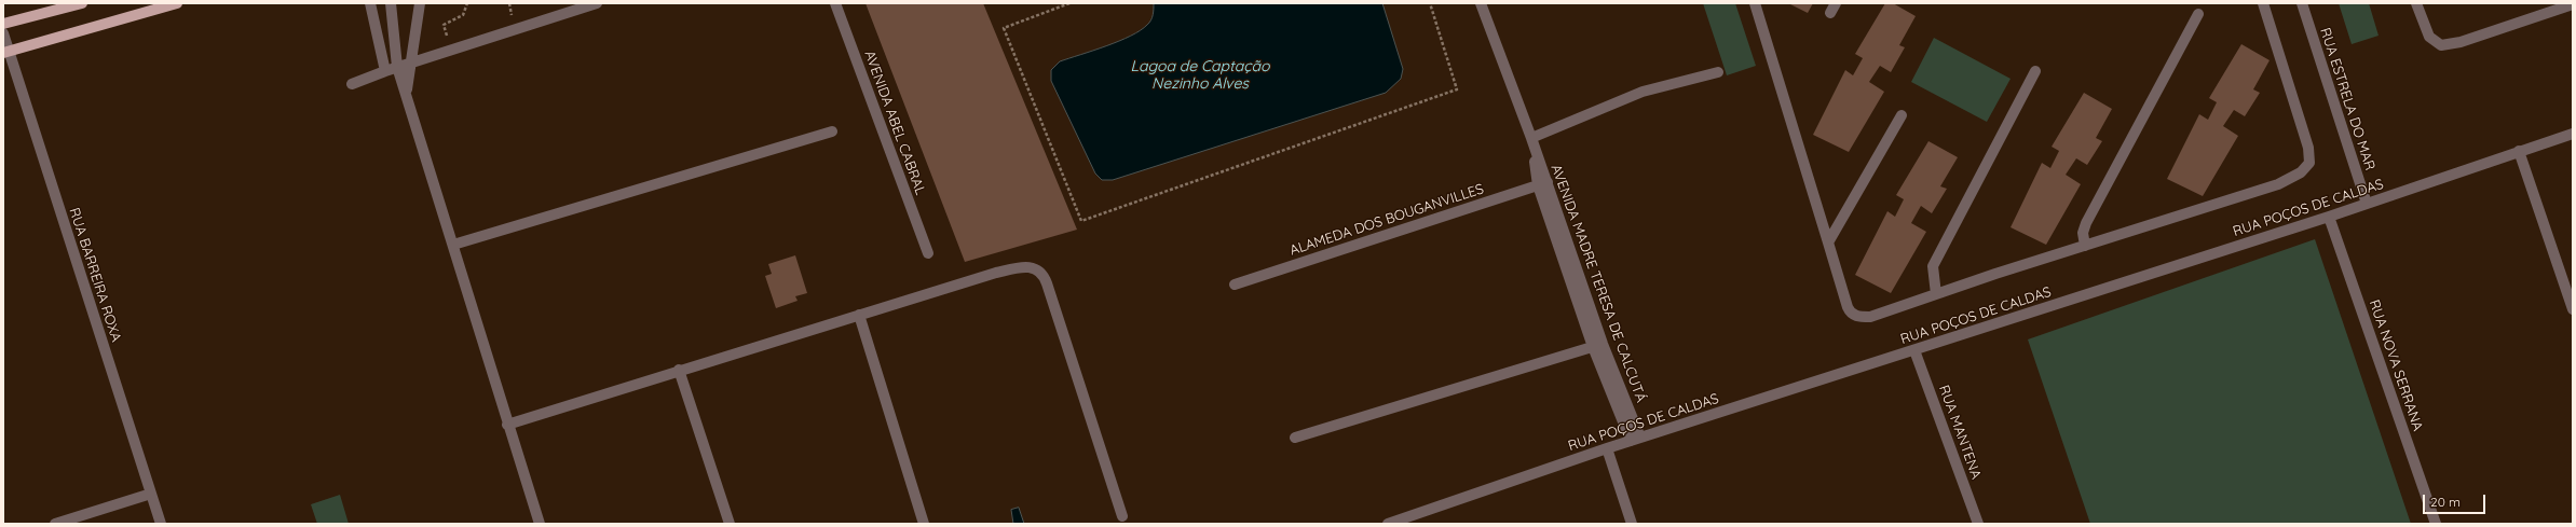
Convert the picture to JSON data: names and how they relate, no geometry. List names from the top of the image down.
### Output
{
  "streets": {
    "street": [
      "RUA ESTRELA DO MAR",
      "AVENIDA ABEL CABRAL",
      "RUA POÇOS DE CALDAS",
      "ALAMEDA DOS BOUGANVILLES",
      "RUA BARREIRA ROXA",
      "AVENIDA MADRE TERESA DE CALCUTÁ",
      "RUA NOVA SERRANA",
      "RUA MANTENA"
    ]
  },
  "crossings": [
    ["RUA ESTRELA DO MAR", "RUA POÇOS DE CALDAS"],
    ["RUA POÇOS DE CALDAS", "AVENIDA MADRE TERESA DE CALCUTÁ"],
    ["RUA POÇOS DE CALDAS", "RUA NOVA SERRANA"],
    ["RUA POÇOS DE CALDAS", "RUA MANTENA"],
    ["ALAMEDA DOS BOUGANVILLES", "AVENIDA MADRE TERESA DE CALCUTÁ"]
  ],
  "water": ["Lagoa de Captação Nezinho Alves"],
  "scale_bar": "20 m"
}
